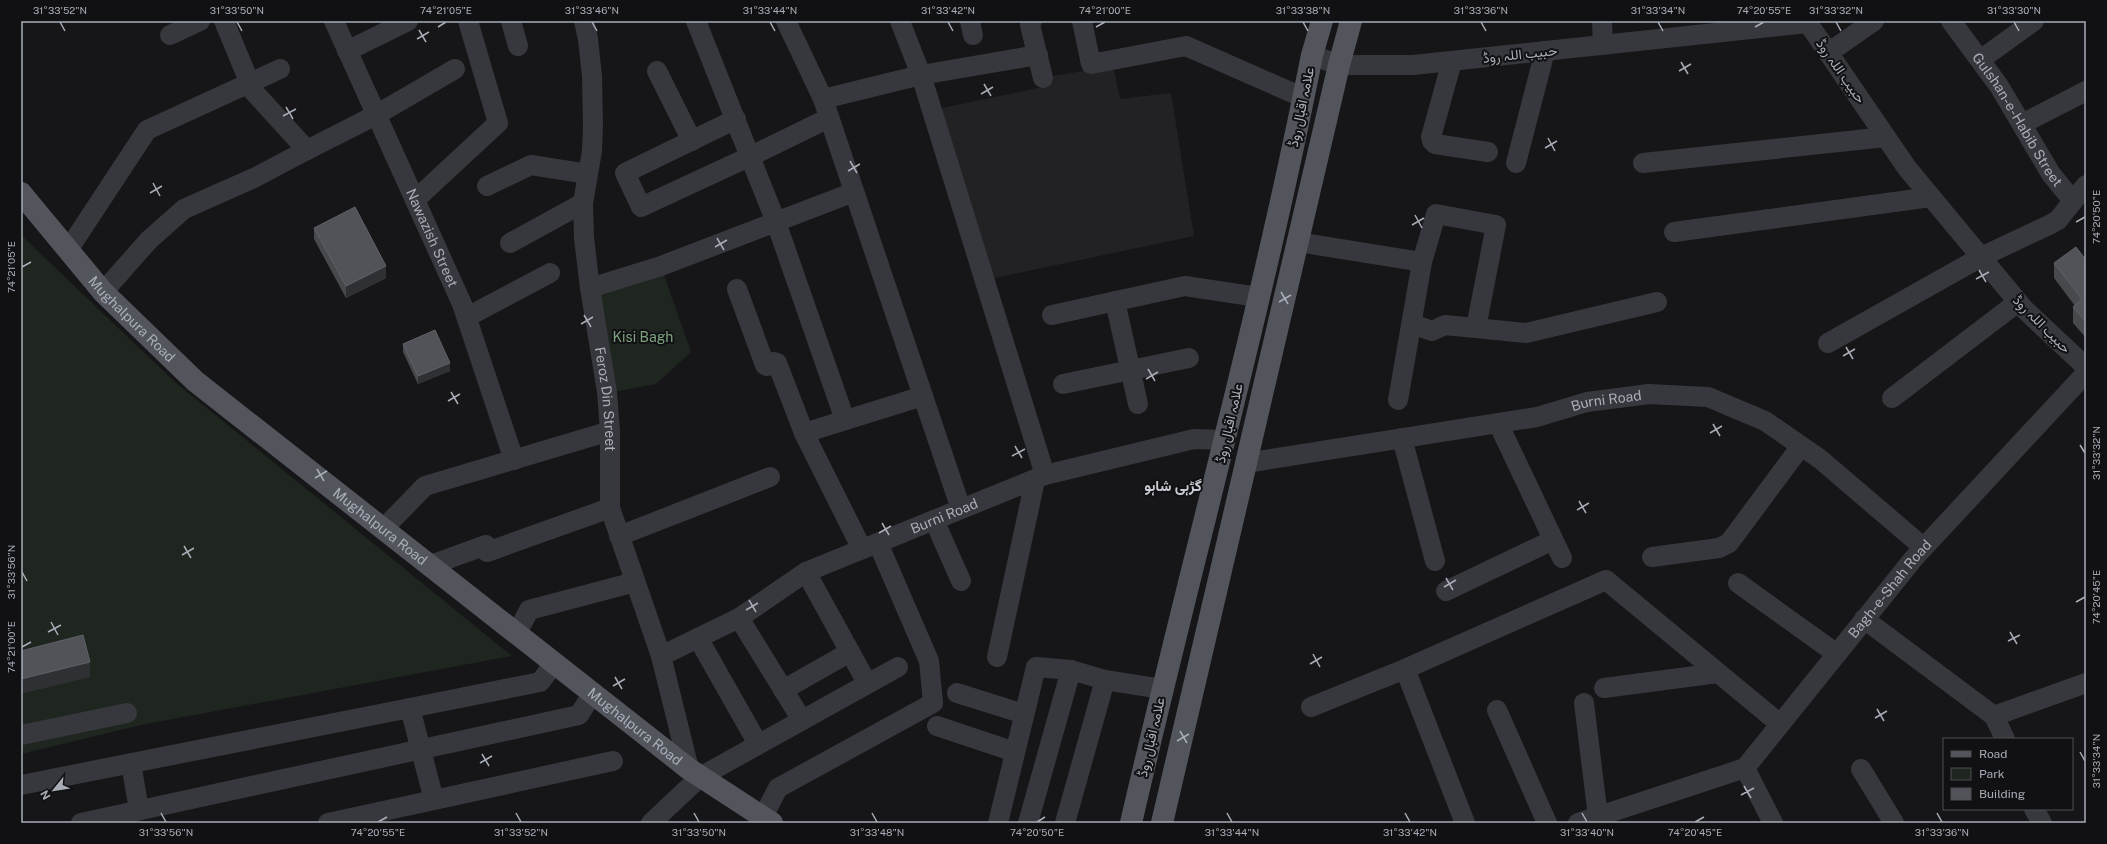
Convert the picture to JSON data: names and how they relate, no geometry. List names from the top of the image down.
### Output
{
  "streets": {
    "main road": ["علامہ اقبال روڈ", "Mughalpura Road"],
    "street": [
      "حبیب اللہ روڈ",
      "Gulshan-e-Habib Street",
      "Nawazish Street",
      "Feroz Din Street",
      "Burni Road",
      "Bagh-e-Shah Road"
    ]
  },
  "crossings": [
    ["حبیب اللہ روڈ", "علامہ اقبال روڈ"],
    ["علامہ اقبال روڈ", "Burni Road"],
    ["Mughalpura Road", "Feroz Din Street"],
    ["Feroz Din Street", "Burni Road"],
    ["Burni Road", "Bagh-e-Shah Road"]
  ],
  "districts": ["گڑہی شاہو"],
  "parks": ["Kisi Bagh"],
  "legend": ["Road", "Park", "Building"],
  "north": "bottom left",
  "coordinates": [
    "31°33'52\"N",
    "31°33'50\"N",
    "74°21'05\"E",
    "31°33'46\"N",
    "31°33'44\"N",
    "31°33'42\"N",
    "74°21'00\"E",
    "31°33'38\"N",
    "31°33'36\"N",
    "31°33'34\"N",
    "74°20'55\"E",
    "31°33'32\"N",
    "31°33'30\"N",
    "74°20'50\"E",
    "31°33'56\"N",
    "74°20'45\"E",
    "31°33'48\"N",
    "31°33'40\"N"
  ]
}
